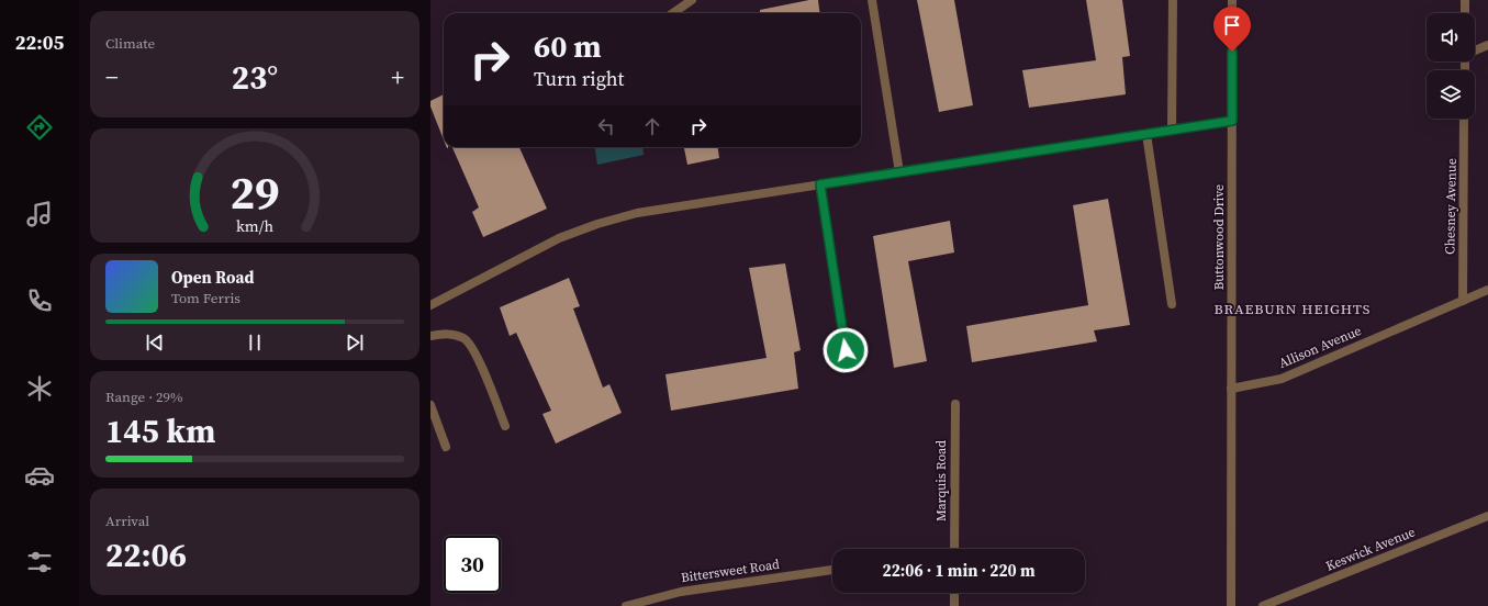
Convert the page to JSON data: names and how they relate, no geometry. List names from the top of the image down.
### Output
{
  "streets": {
    "street": [
      "Chesney Avenue",
      "Buttonwood Drive",
      "Allison Avenue",
      "Marquis Road",
      "Keswick Avenue",
      "Bittersweet Road"
    ]
  },
  "crossings": [
    ["Chesney Avenue", "Allison Avenue"],
    ["Buttonwood Drive", "Allison Avenue"]
  ],
  "districts": ["BRAEBURN HEIGHTS"],
  "page": {
    "tabs": "22:05",
    "tile": [
      "Climate",
      ["Range · 29%", "145 km"],
      ["Arrival", "22:06"]
    ],
    "turn": ["60 m", "Turn right"],
    "heat": ["−", "23°", "+"],
    "song": ["Open Road", "Tom Ferris"],
    "limit": "30",
    "trip": "22:06 · 1 min · 220 m",
    "gauge": ["29", "km/h"]
  }
}
